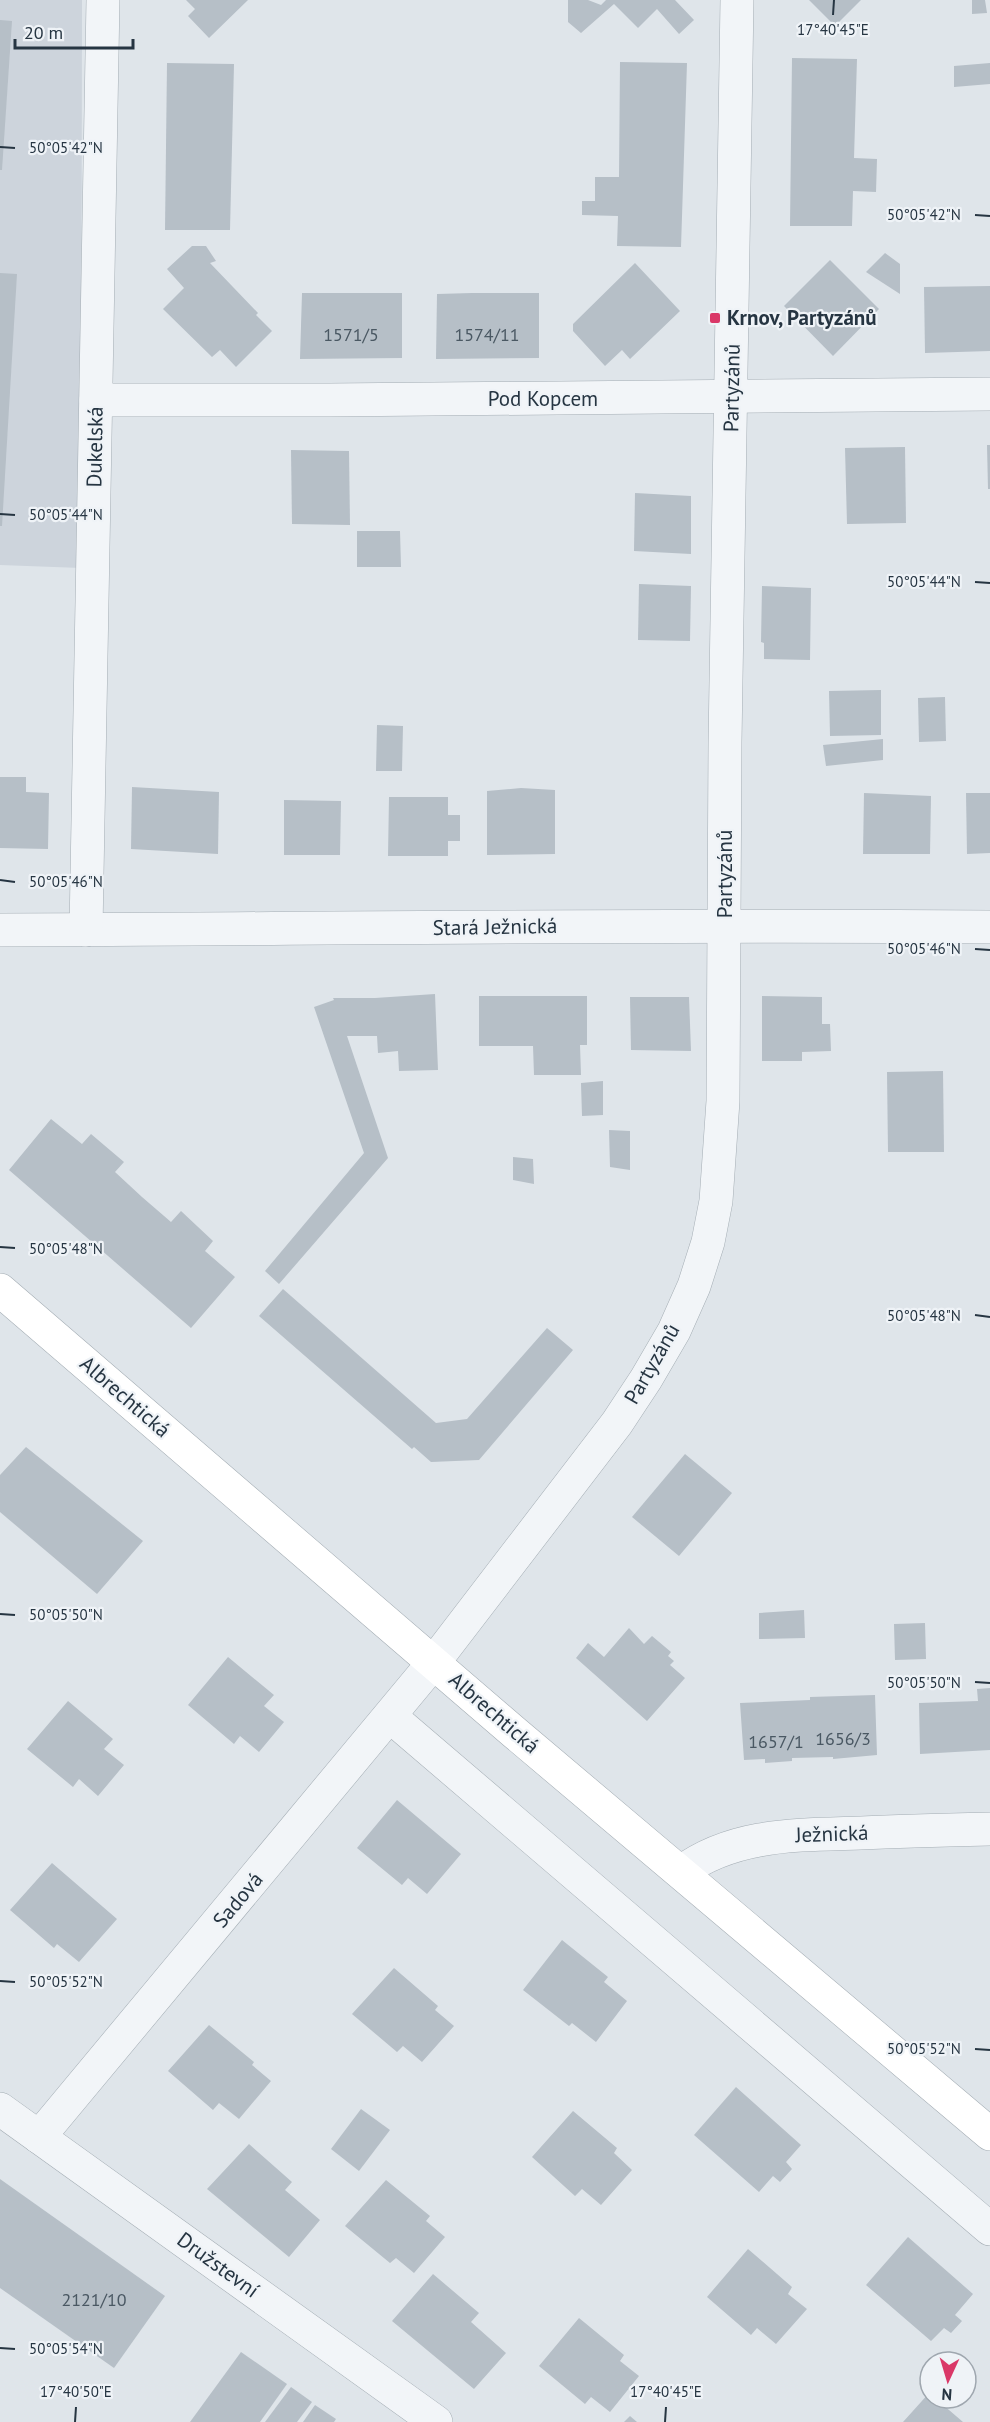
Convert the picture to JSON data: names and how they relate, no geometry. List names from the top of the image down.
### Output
{
  "streets": {
    "main road": ["Albrechtická"],
    "street": [
      "Partyzánů",
      "Pod Kopcem",
      "Dukelská",
      "Stará Ježnická",
      "Ježnická",
      "Sadová",
      "Družstevní"
    ]
  },
  "crossings": [
    ["Partyzánů", "Pod Kopcem"],
    ["Partyzánů", "Stará Ježnická"],
    ["Partyzánů", "Albrechtická"],
    ["Partyzánů", "Sadová"],
    ["Pod Kopcem", "Dukelská"],
    ["Dukelská", "Stará Ježnická"],
    ["Albrechtická", "Ježnická"],
    ["Albrechtická", "Sadová"],
    ["Sadová", "Družstevní"]
  ],
  "places": {
    "transit": ["Krnov, Partyzánů"]
  },
  "house_numbers": [
    "1571/5",
    "1574/11",
    "1656/3",
    "1657/1",
    "2121/10"
  ],
  "scale_bar": "20 m",
  "north": "bottom",
  "coordinates": [
    "17°40'45\"E",
    "50°05'42\"N",
    "50°05'44\"N",
    "50°05'46\"N",
    "50°05'48\"N",
    "50°05'50\"N",
    "50°05'52\"N",
    "50°05'54\"N",
    "17°40'50\"E"
  ]
}
